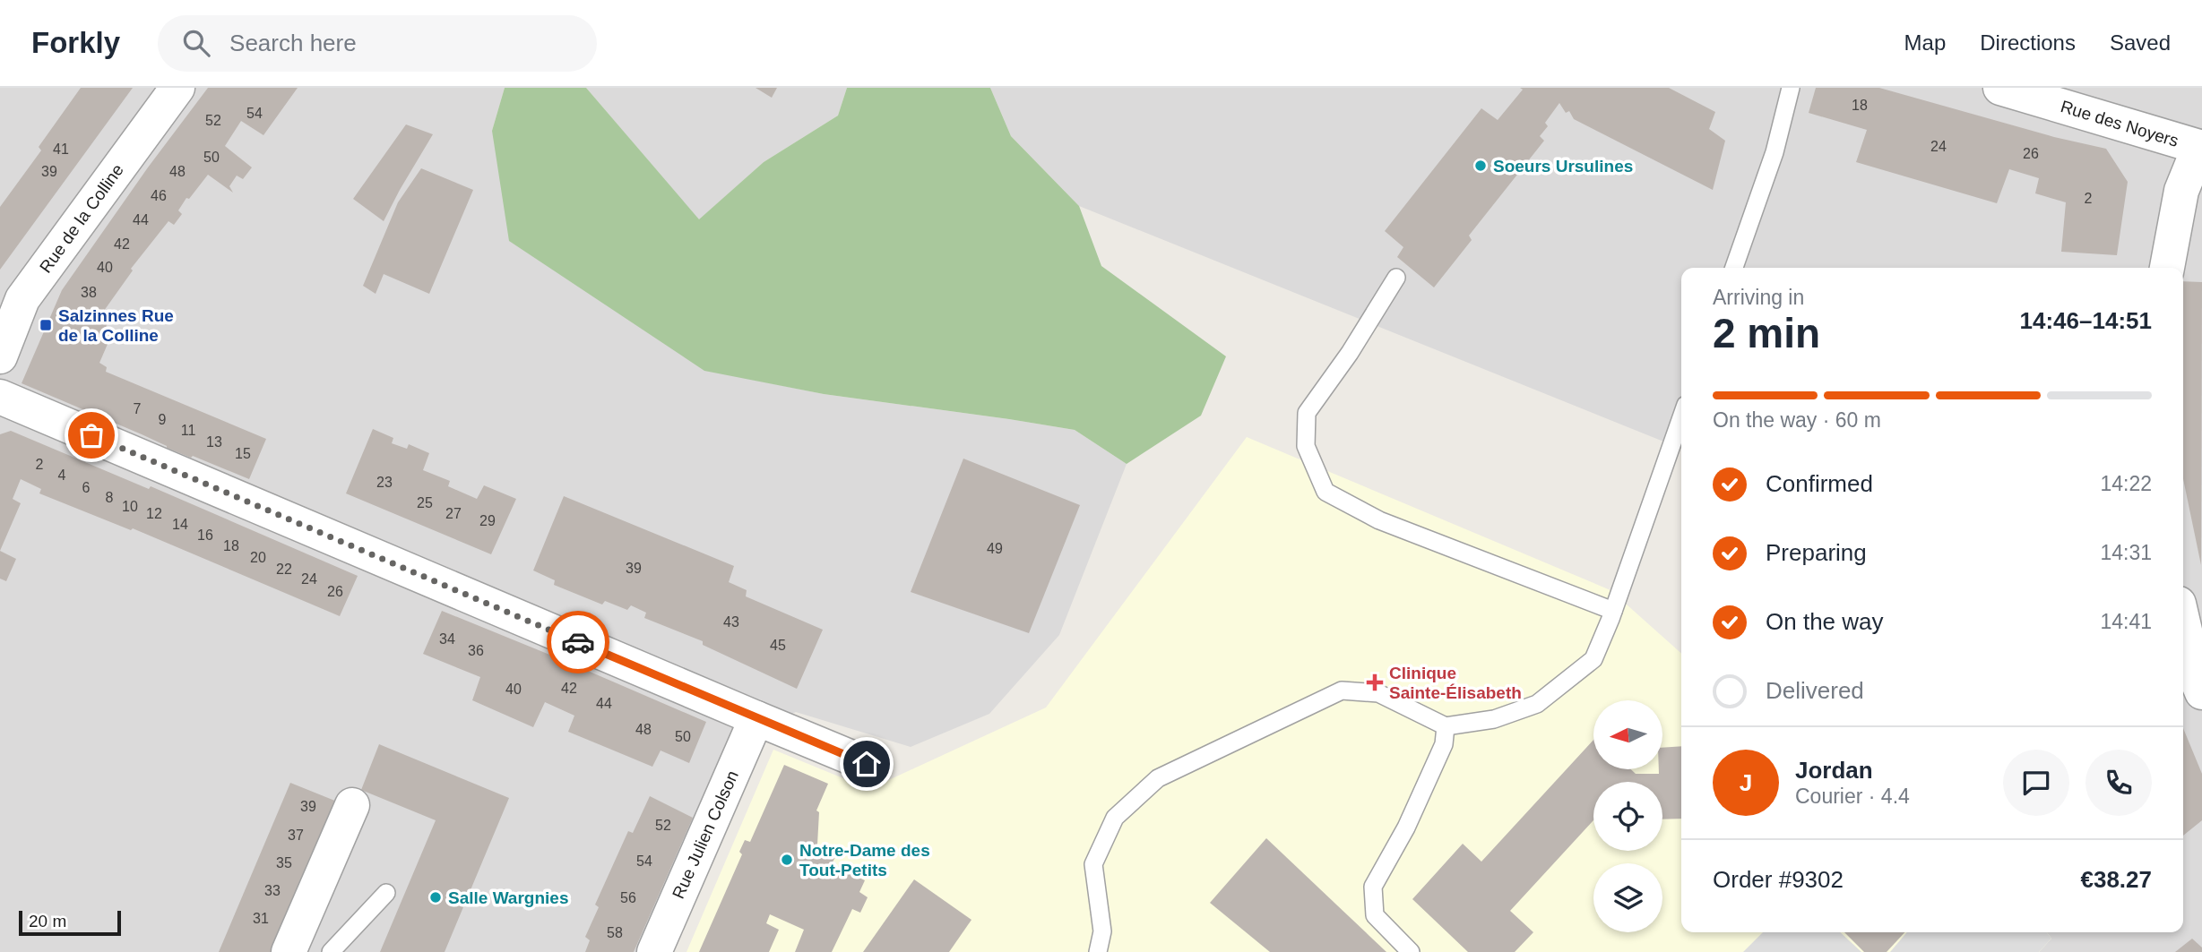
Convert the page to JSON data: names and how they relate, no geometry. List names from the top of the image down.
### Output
{
  "streets": {
    "street": ["Rue des Noyers", "Rue de la Colline", "Rue Julien Colson"]
  },
  "places": {
    "other": ["Soeurs Ursulines", "Notre-Dame des Tout-Petits", "Salle Wargnies"],
    "transit": ["Salzinnes Rue de la Colline"],
    "health": ["Clinique Sainte-Élisabeth"]
  },
  "house_numbers": [
    "18",
    "54",
    "52",
    "24",
    "41",
    "26",
    "50",
    "39",
    "48",
    "46",
    "2",
    "44",
    "42",
    "40",
    "38",
    "7",
    "9",
    "11",
    "13",
    "15",
    "2",
    "4",
    "23",
    "6",
    "8",
    "25",
    "10",
    "12",
    "27",
    "29",
    "14",
    "16",
    "18",
    "49",
    "20",
    "39",
    "22",
    "24",
    "26",
    "43",
    "34",
    "45",
    "36",
    "42",
    "40",
    "44",
    "48",
    "50",
    "39",
    "52",
    "37",
    "54",
    "35",
    "33",
    "56",
    "31",
    "58"
  ],
  "scale_bar": "20 m",
  "north": "left",
  "page": {
    "header": "Forkly",
    "search": "Search here",
    "nav": ["Map", "Directions", "Saved"],
    "heading": ["2 min", "Arriving in", "14:46–14:51"],
    "panel": [
      "Jordan",
      "Courier · 4.4",
      "Order #9302",
      "€38.27"
    ],
    "bar": "On the way · 60 m",
    "list": [
      ["Confirmed", "14:22"],
      ["Preparing", "14:31"],
      ["On the way", "14:41"],
      "Delivered"
    ],
    "round": "J",
    "scale": "20 m"
  }
}
